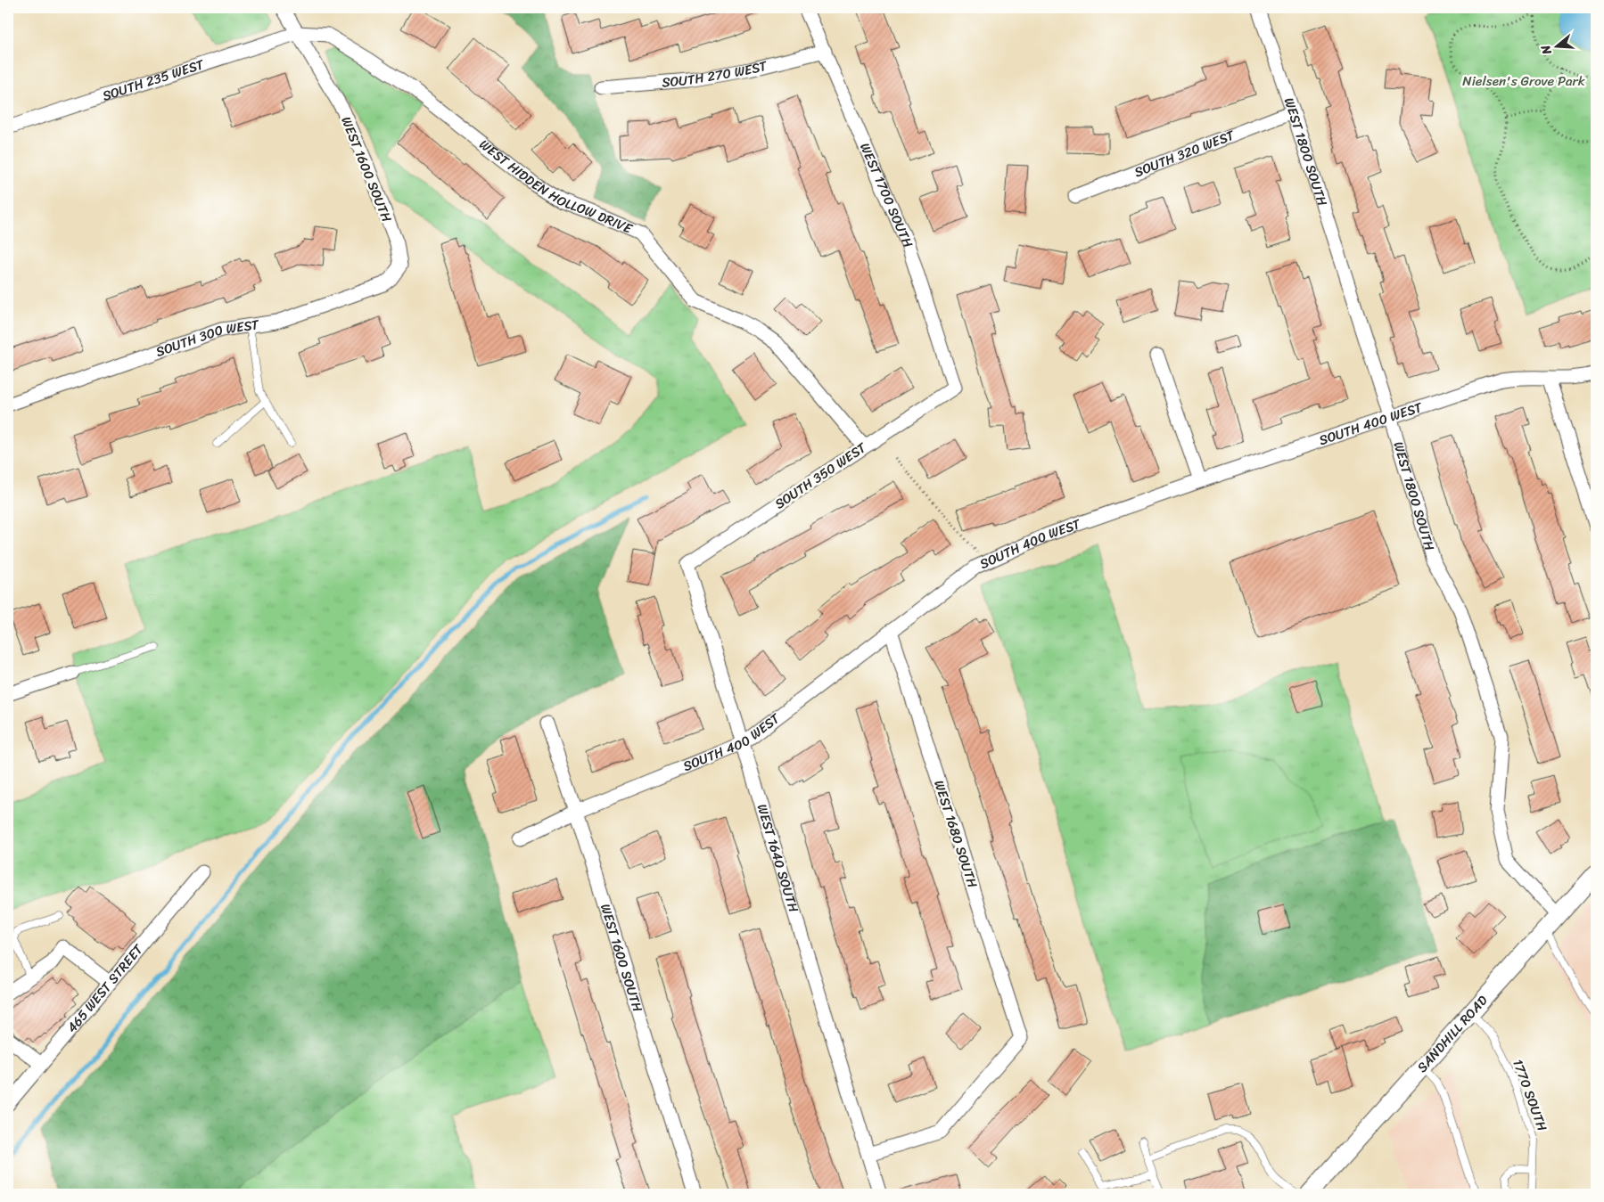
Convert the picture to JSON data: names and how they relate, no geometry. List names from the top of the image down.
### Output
{
  "streets": {
    "street": [
      "SOUTH 270 WEST",
      "SOUTH 235 WEST",
      "WEST 1800 SOUTH",
      "SOUTH 320 WEST",
      "WEST 1600 SOUTH",
      "WEST HIDDEN HOLLOW DRIVE",
      "WEST 1700 SOUTH",
      "SOUTH 300 WEST",
      "SOUTH 400 WEST",
      "SOUTH 350 WEST",
      "WEST 1680 SOUTH",
      "WEST 1640 SOUTH",
      "465 WEST STREET",
      "SANDHILL ROAD"
    ],
    "lane": ["1770 SOUTH"]
  },
  "crossings": [
    ["SOUTH 270 WEST", "WEST 1700 SOUTH"],
    ["SOUTH 235 WEST", "WEST 1600 SOUTH"],
    ["SOUTH 235 WEST", "WEST HIDDEN HOLLOW DRIVE"],
    ["WEST 1800 SOUTH", "SOUTH 320 WEST"],
    ["WEST 1800 SOUTH", "SOUTH 400 WEST"],
    ["WEST 1800 SOUTH", "SANDHILL ROAD"],
    ["WEST 1600 SOUTH", "WEST HIDDEN HOLLOW DRIVE"],
    ["WEST 1600 SOUTH", "SOUTH 300 WEST"],
    ["WEST 1600 SOUTH", "SOUTH 400 WEST"],
    ["WEST HIDDEN HOLLOW DRIVE", "SOUTH 350 WEST"],
    ["WEST 1700 SOUTH", "SOUTH 350 WEST"],
    ["SOUTH 400 WEST", "WEST 1680 SOUTH"],
    ["SOUTH 400 WEST", "WEST 1640 SOUTH"],
    ["SOUTH 350 WEST", "WEST 1640 SOUTH"],
    ["WEST 1680 SOUTH", "WEST 1640 SOUTH"],
    ["SANDHILL ROAD", "1770 SOUTH"]
  ],
  "parks": ["Nielsen's Grove Park"],
  "north": "left"
}
